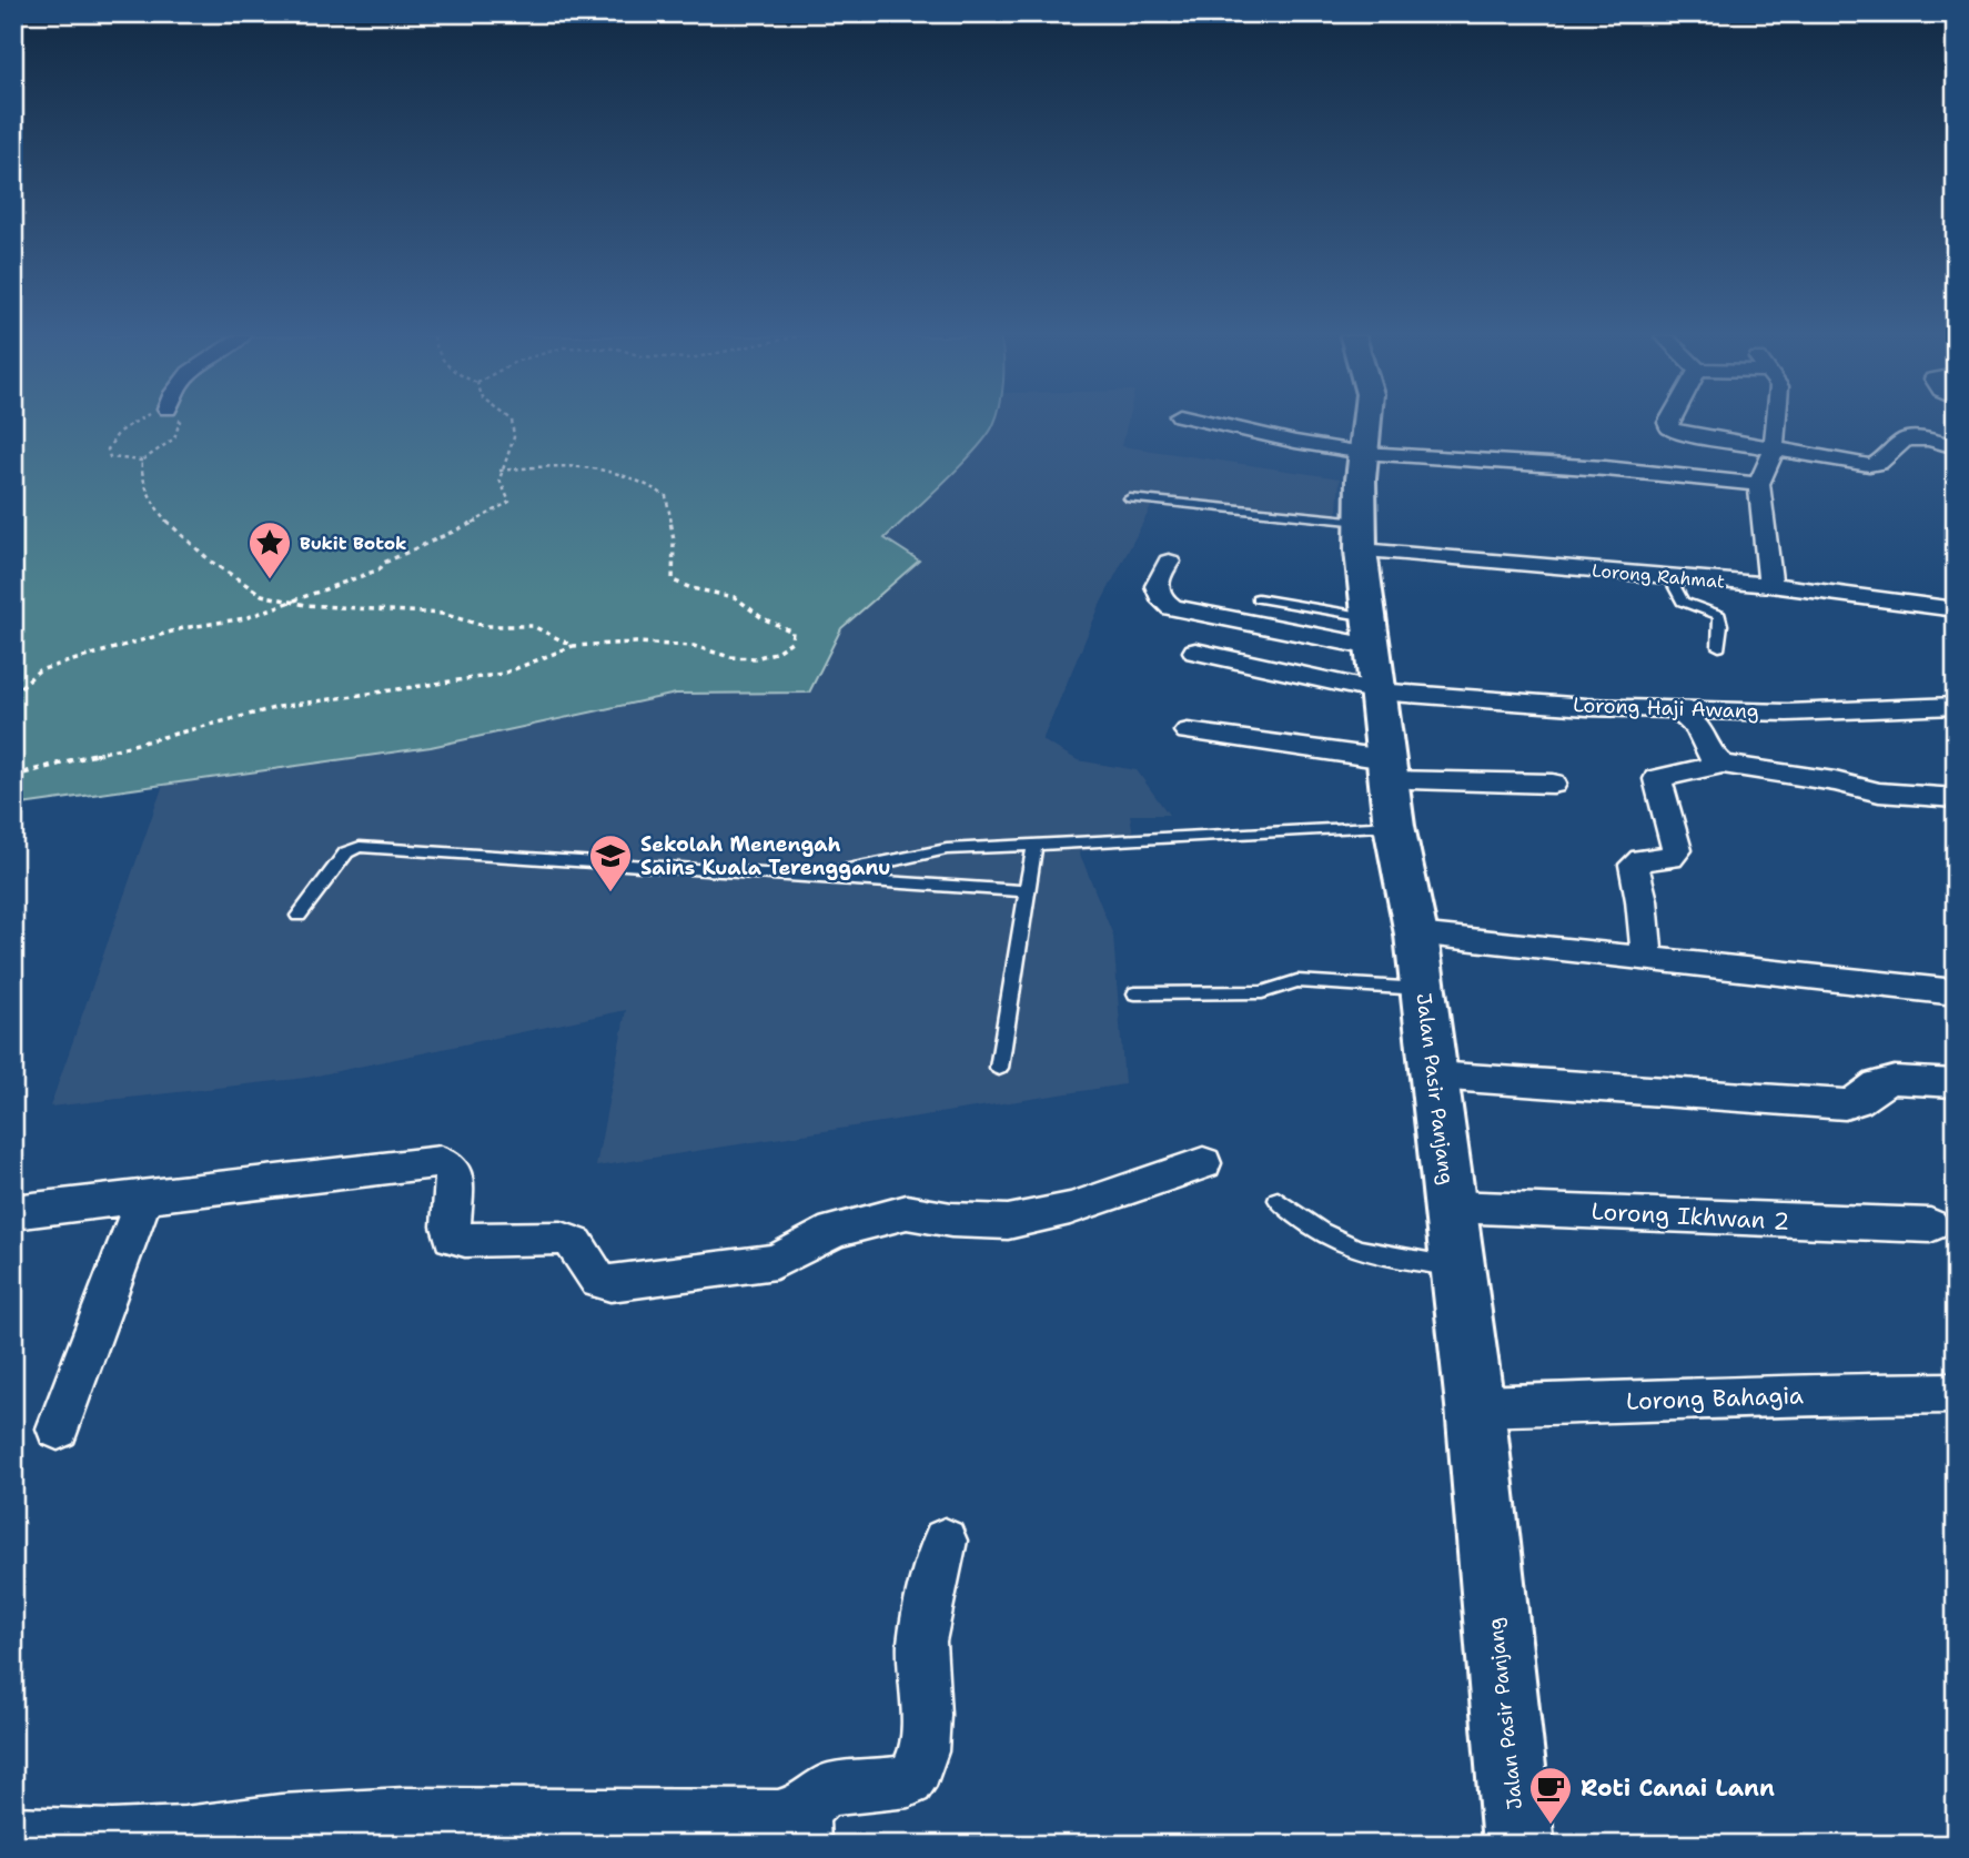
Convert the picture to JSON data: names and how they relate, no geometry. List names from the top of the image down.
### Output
{
  "streets": {
    "main road": ["Jalan Pasir Panjang"],
    "street": [
      "Lorong Rahmat",
      "Lorong Haji Awang",
      "Lorong Ikhwan 2",
      "Lorong Bahagia"
    ]
  },
  "crossings": [
    ["Lorong Rahmat", "Jalan Pasir Panjang"],
    ["Lorong Haji Awang", "Jalan Pasir Panjang"],
    ["Jalan Pasir Panjang", "Lorong Ikhwan 2"],
    ["Jalan Pasir Panjang", "Lorong Bahagia"]
  ],
  "places": {
    "place": ["Bukit Botok"],
    "school or university": ["Sekolah Menengah Sains Kuala Terengganu"],
    "cafe": ["Roti Canai Lann"]
  }
}
